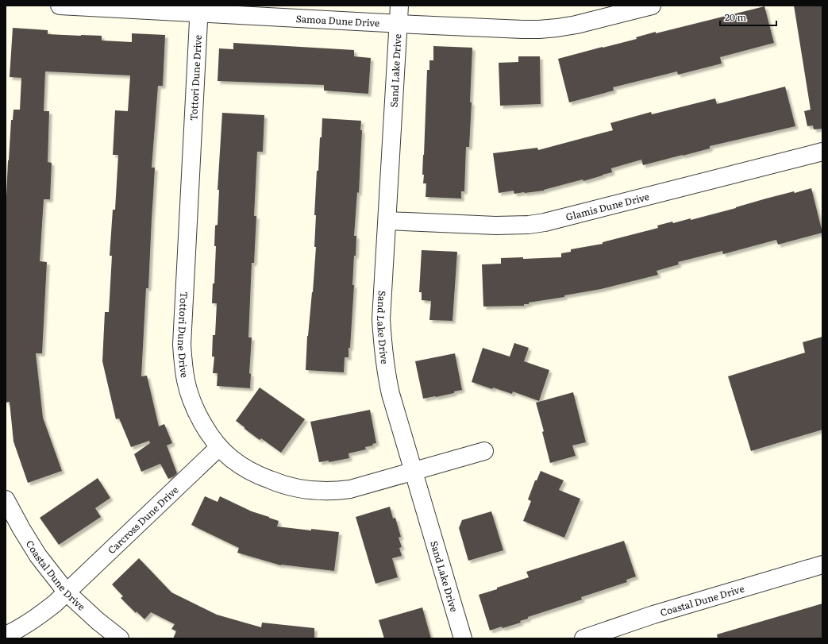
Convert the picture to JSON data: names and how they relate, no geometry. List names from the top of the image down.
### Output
{
  "streets": {
    "street": [
      "Samoa Dune Drive",
      "Sand Lake Drive",
      "Tottori Dune Drive",
      "Glamis Dune Drive",
      "Carcross Dune Drive",
      "Coastal Dune Drive"
    ]
  },
  "crossings": [
    ["Samoa Dune Drive", "Sand Lake Drive"],
    ["Samoa Dune Drive", "Tottori Dune Drive"],
    ["Sand Lake Drive", "Tottori Dune Drive"],
    ["Sand Lake Drive", "Glamis Dune Drive"],
    ["Tottori Dune Drive", "Carcross Dune Drive"],
    ["Carcross Dune Drive", "Coastal Dune Drive"]
  ],
  "scale_bar": "20 m"
}
